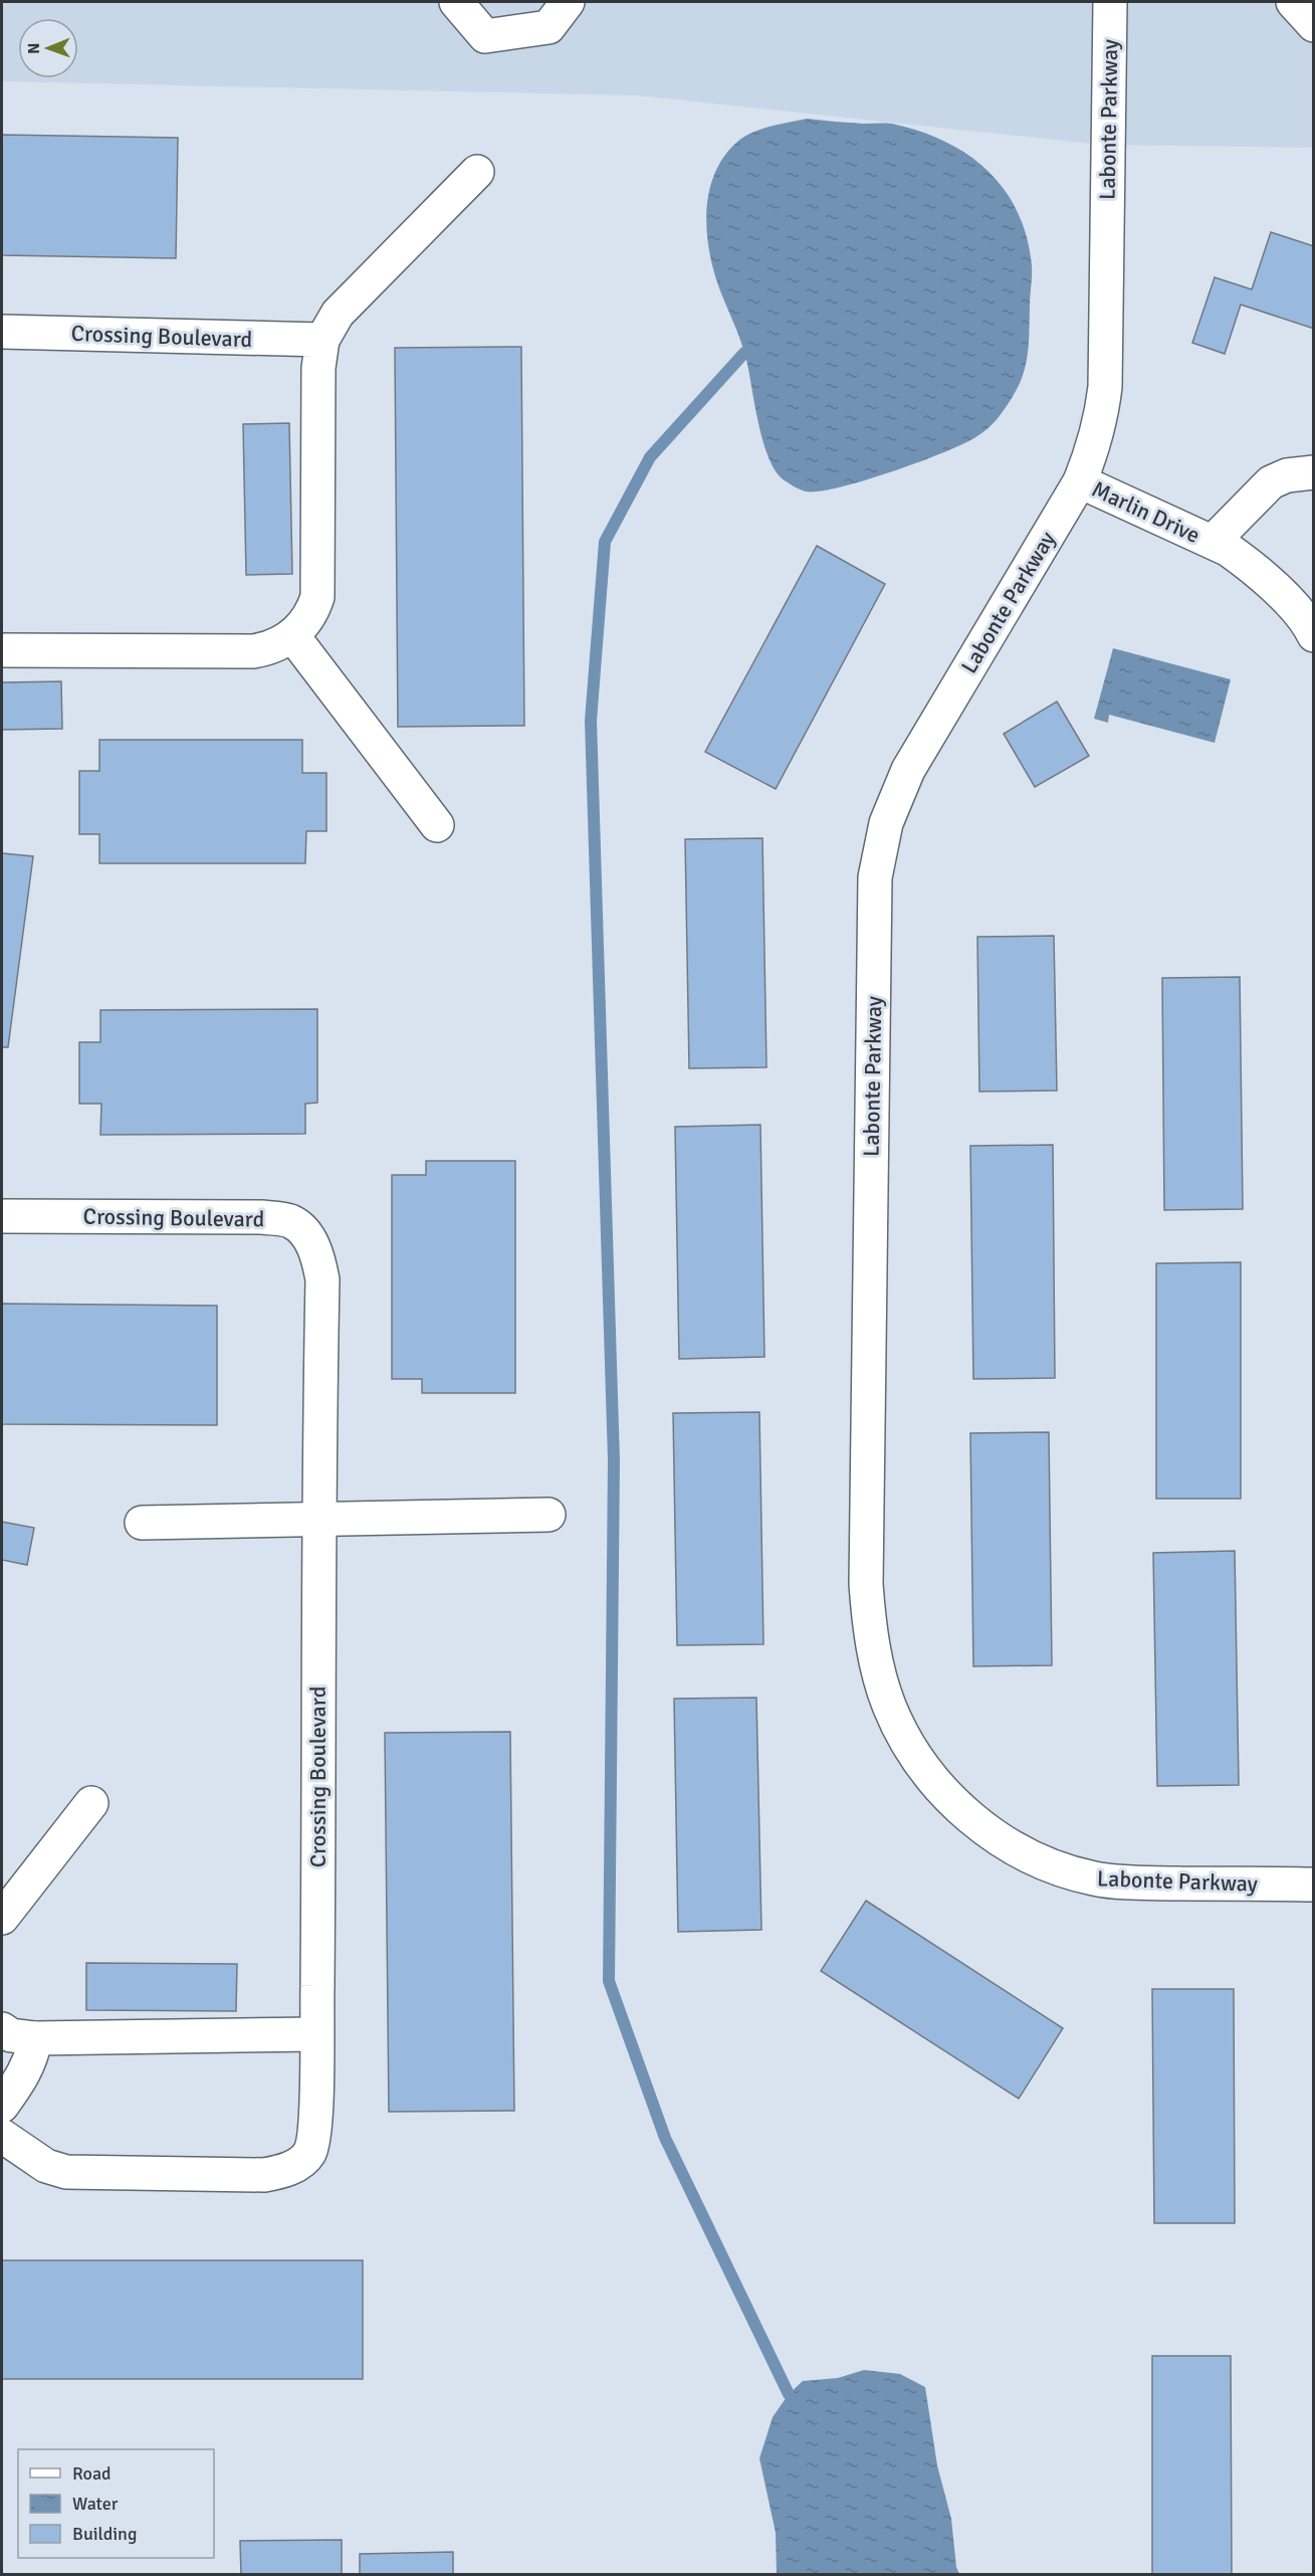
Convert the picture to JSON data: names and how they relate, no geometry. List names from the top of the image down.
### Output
{
  "streets": {
    "street": ["Labonte Parkway", "Crossing Boulevard", "Marlin Drive"]
  },
  "crossings": [
    ["Labonte Parkway", "Marlin Drive"]
  ],
  "legend": ["Road", "Water", "Building"],
  "north": "left"
}
